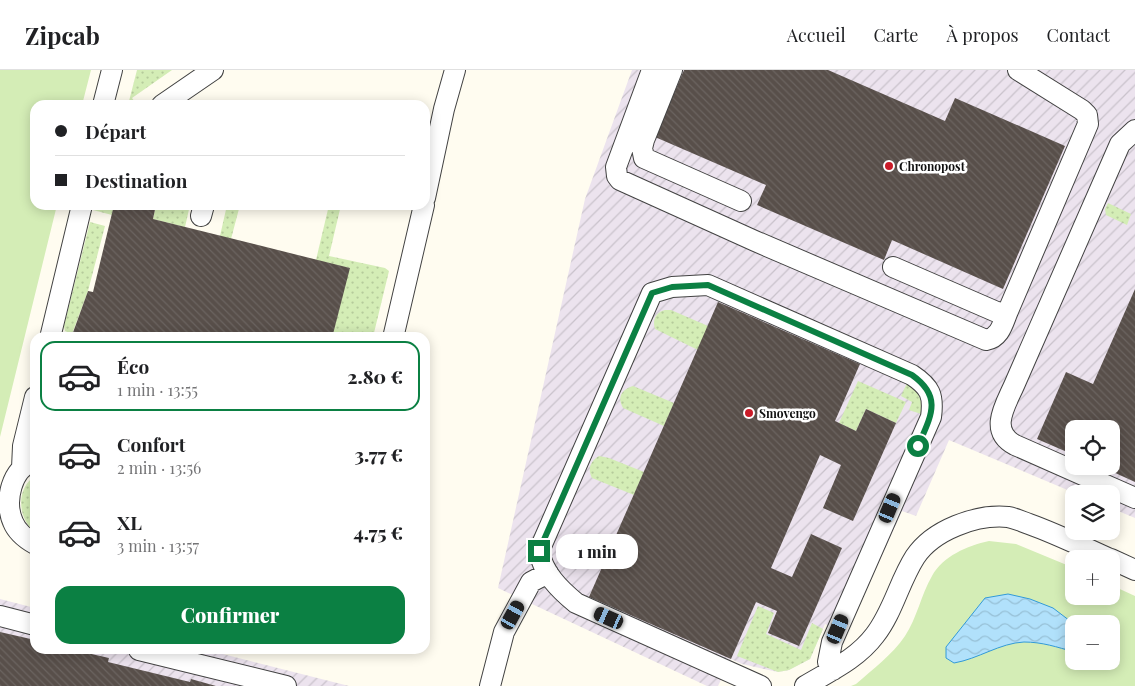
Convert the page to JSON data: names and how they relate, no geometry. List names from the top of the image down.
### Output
{
  "places": ["Chronopost", "Smovengo"],
  "page": {
    "header": "Zipcab",
    "nav": [
      "Accueil",
      "Carte",
      "À propos",
      "Contact"
    ],
    "banner": ["Départ", "Destination"],
    "list": [
      {
        "name": "Éco",
        "note": "1 min · 13:55",
        "value": "2.80 €"
      },
      {
        "name": "Confort",
        "note": "2 min · 13:56",
        "value": "3.77 €"
      },
      {
        "name": "XL",
        "note": "3 min · 13:57",
        "value": "4.75 €"
      }
    ],
    "map_buttons": ["+", "−"],
    "bubble": "1 min",
    "buttons": "Confirmer"
  }
}
